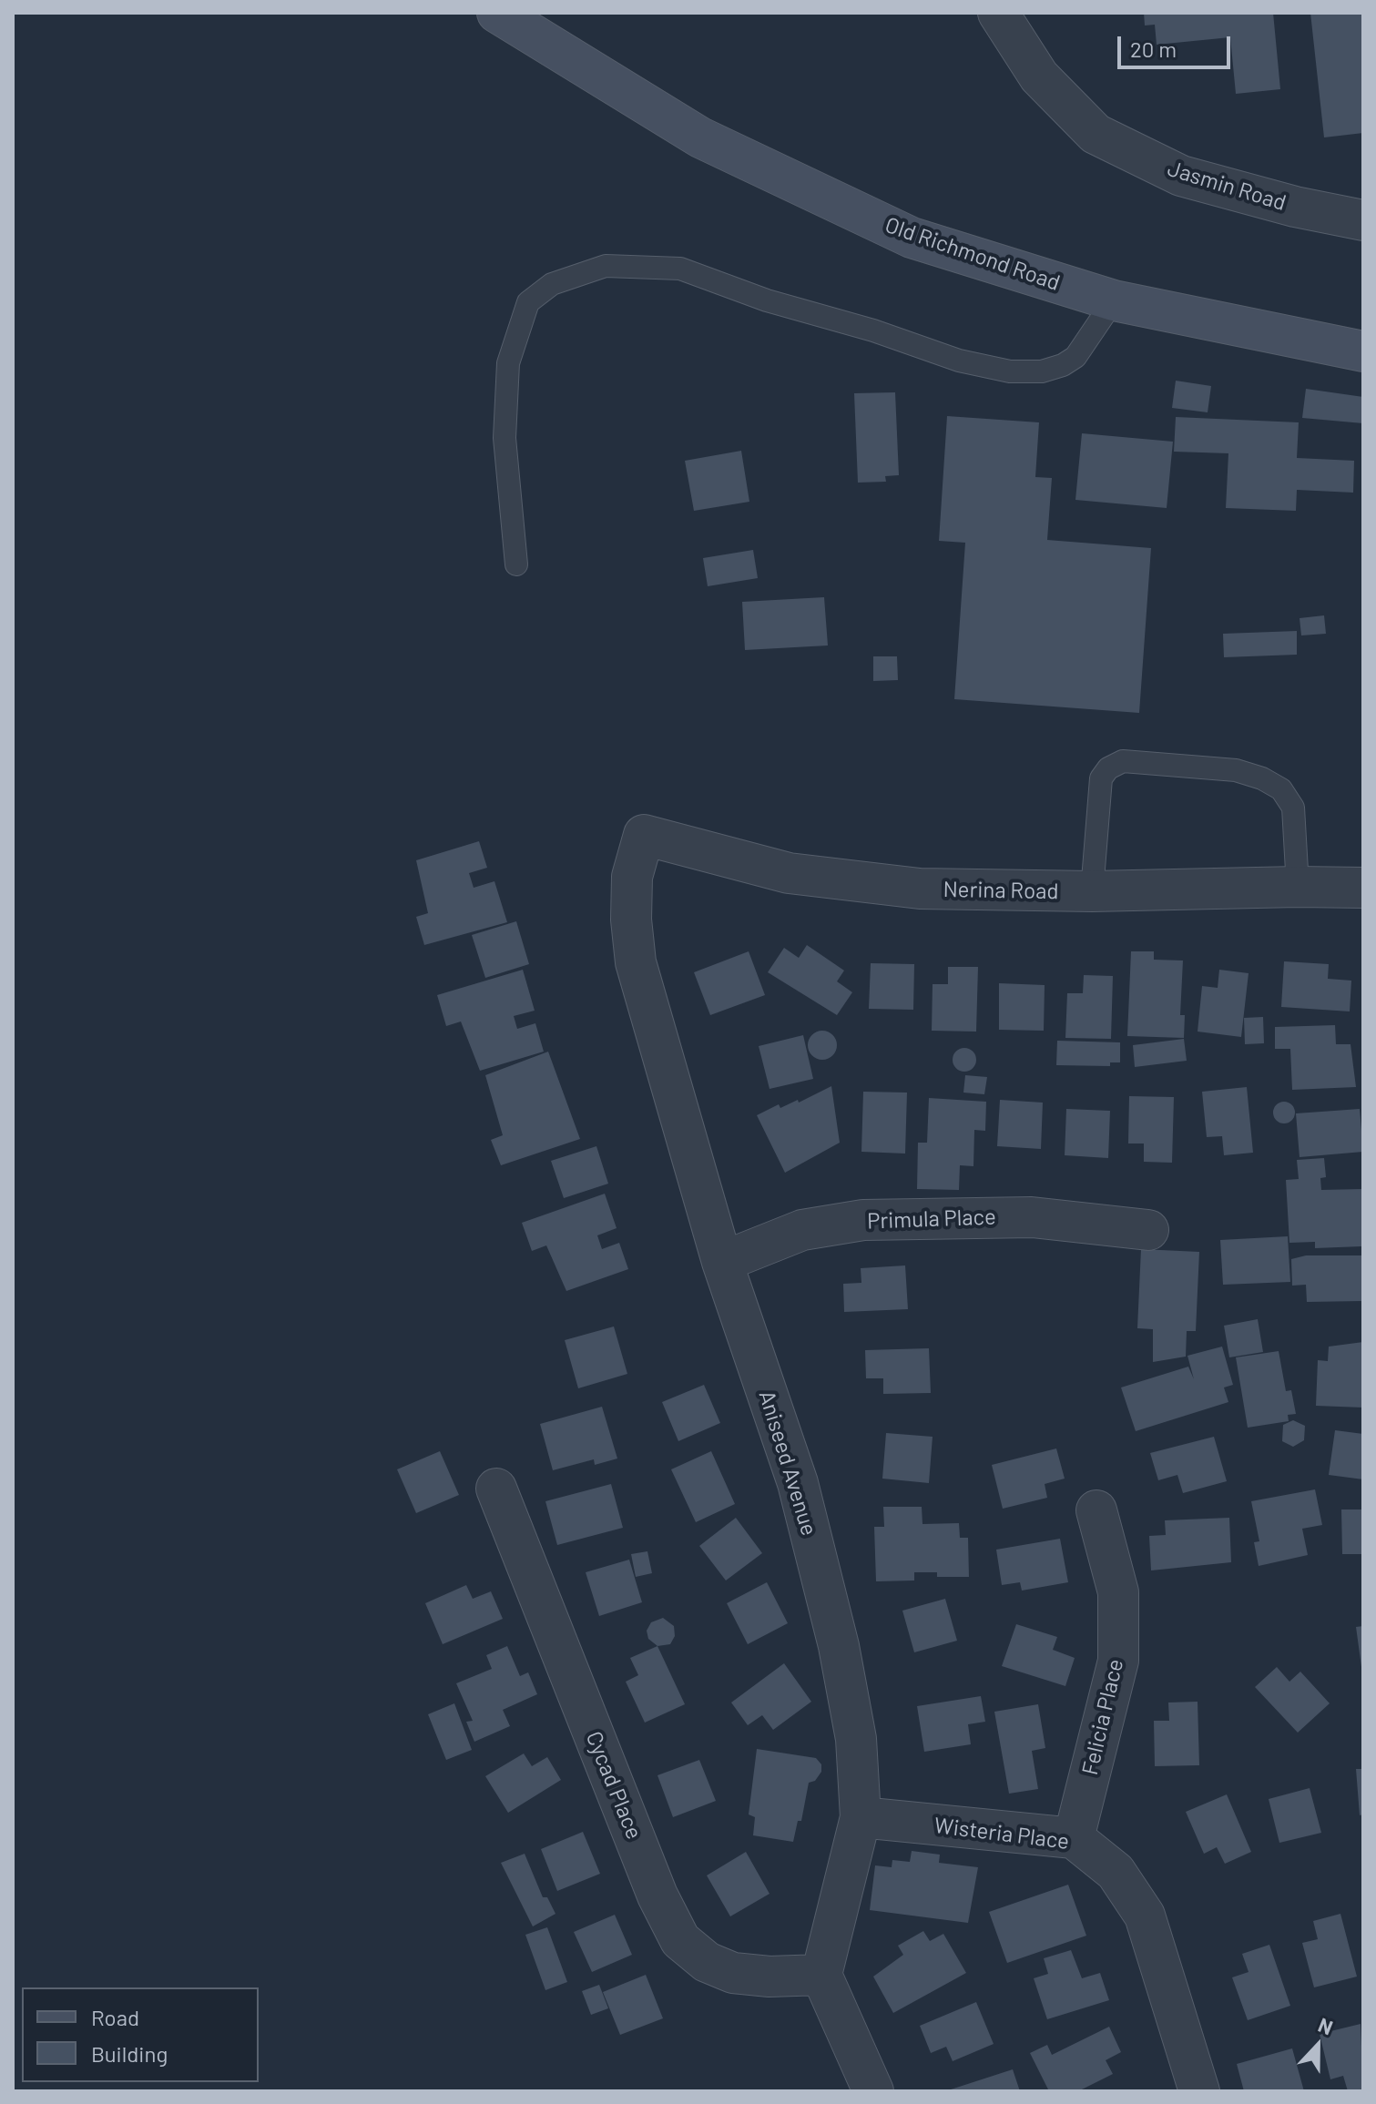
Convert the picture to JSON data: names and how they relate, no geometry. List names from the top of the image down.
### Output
{
  "streets": {
    "street": [
      "Jasmin Road",
      "Old Richmond Road",
      "Nerina Road",
      "Primula Place",
      "Aniseed Avenue",
      "Felicia Place",
      "Cycad Place",
      "Wisteria Place"
    ]
  },
  "crossings": [
    ["Nerina Road", "Aniseed Avenue"],
    ["Primula Place", "Aniseed Avenue"],
    ["Aniseed Avenue", "Cycad Place"],
    ["Aniseed Avenue", "Wisteria Place"],
    ["Felicia Place", "Wisteria Place"]
  ],
  "legend": ["Road", "Building"],
  "scale_bar": "20 m",
  "north": "top"
}
